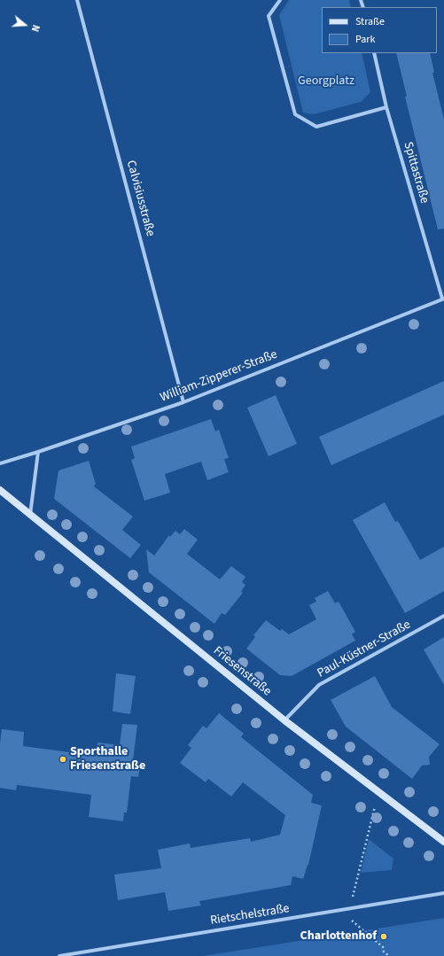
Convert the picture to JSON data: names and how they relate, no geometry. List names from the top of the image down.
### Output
{
  "streets": {
    "street": [
      "Spittastraße",
      "Calvisiusstraße",
      "William-Zipperer-Straße",
      "Paul-Küstner-Straße",
      "Friesenstraße",
      "Rietschelstraße"
    ]
  },
  "crossings": [
    ["Spittastraße", "William-Zipperer-Straße"],
    ["Calvisiusstraße", "William-Zipperer-Straße"],
    ["Paul-Küstner-Straße", "Friesenstraße"]
  ],
  "parks": ["Georgplatz"],
  "places": ["Sporthalle Friesenstraße", "Charlottenhof"],
  "legend": ["Straße", "Park"],
  "north": "right"
}
